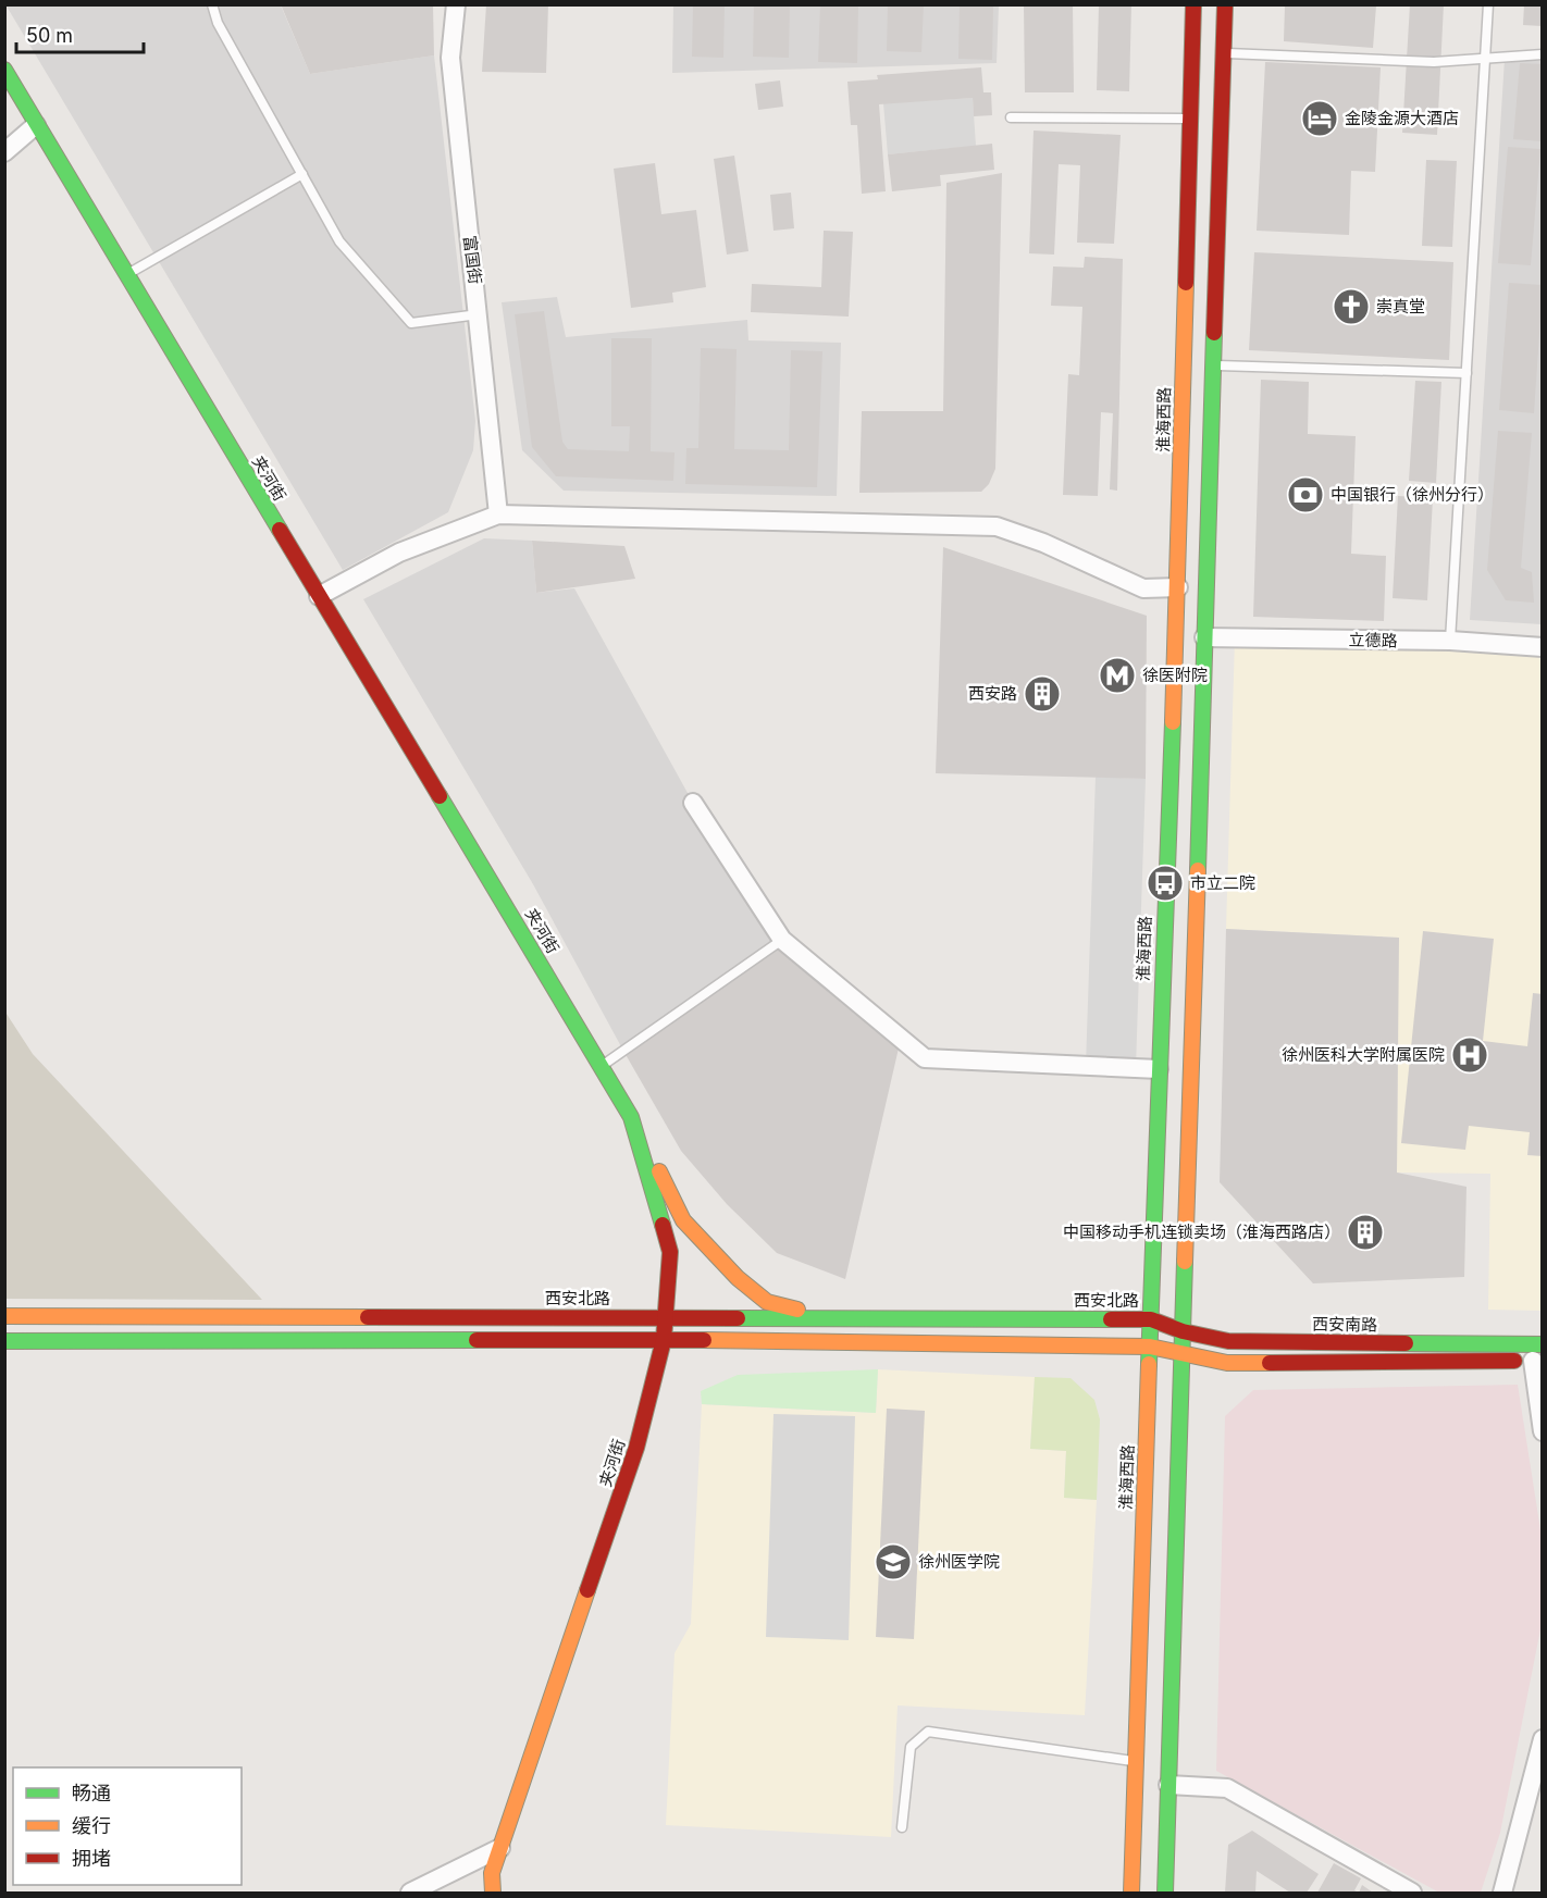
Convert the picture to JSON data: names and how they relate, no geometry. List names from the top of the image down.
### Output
{
  "streets": {
    "main road": [
      "淮海西路",
      "夹河街",
      "西安北路",
      "西安南路"
    ],
    "street": ["富国街", "立德路"]
  },
  "crossings": [
    ["淮海西路", "西安北路"],
    ["淮海西路", "西安南路"],
    ["夹河街", "西安北路"],
    ["西安北路", "西安南路"]
  ],
  "places": {
    "hotel": ["金陵金源大酒店"],
    "church": ["崇真堂"],
    "bank": ["中国银行（徐州分行）"],
    "metro station": ["徐医附院"],
    "building": ["西安路", "中国移动手机连锁卖场（淮海西路店）"],
    "bus stop": ["市立二院"],
    "hospital": ["徐州医科大学附属医院"],
    "school or university": ["徐州医学院"]
  },
  "legend": ["畅通", "缓行", "拥堵"],
  "scale_bar": "50 m"
}
